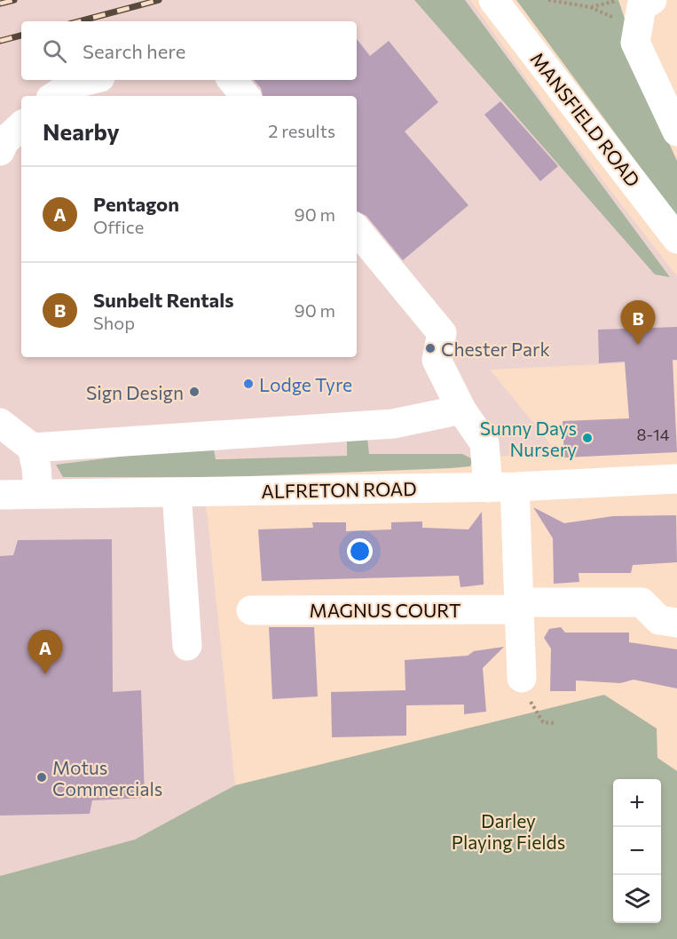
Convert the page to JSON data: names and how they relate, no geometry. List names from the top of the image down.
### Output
{
  "streets": {
    "street": ["MANSFIELD ROAD", "ALFRETON ROAD", "MAGNUS COURT"]
  },
  "parks": ["Darley Playing Fields"],
  "places": [
    "Chester Park",
    "Lodge Tyre",
    "Sign Design",
    "Sunny Days Nursery",
    "Motus Commercials"
  ],
  "house_numbers": ["8-14"],
  "page": {
    "search": "Search here",
    "heading": ["Nearby", "2 results"],
    "list": [
      {
        "mark": "A",
        "name": "Pentagon",
        "note": "Office",
        "value": "90 m"
      },
      {
        "mark": "B",
        "name": "Sunbelt Rentals",
        "note": "Shop",
        "value": "90 m"
      }
    ],
    "pins": ["B", "A"],
    "map_buttons": ["+", "−"]
  }
}
